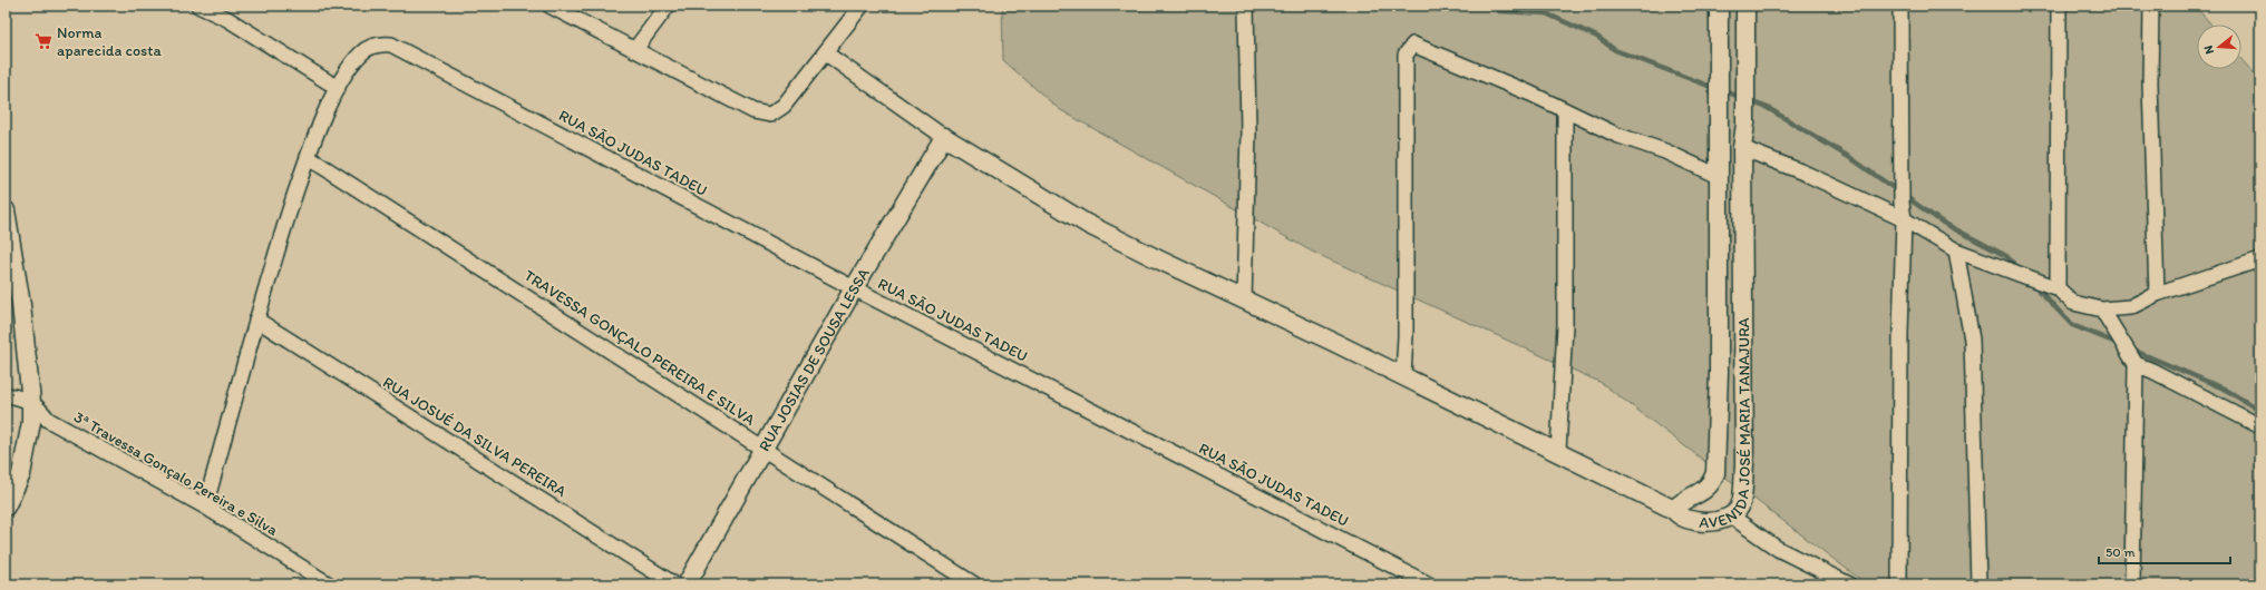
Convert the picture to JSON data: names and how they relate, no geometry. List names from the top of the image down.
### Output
{
  "streets": {
    "street": [
      "RUA SÃO JUDAS TADEU",
      "TRAVESSA GONÇALO PEREIRA E SILVA",
      "RUA JOSIAS DE SOUSA LESSA",
      "AVENIDA JOSÉ MARIA TANAJURA",
      "RUA JOSUÉ DA SILVA PEREIRA",
      "3ª Travessa Gonçalo Pereira e Silva"
    ]
  },
  "crossings": [
    ["RUA SÃO JUDAS TADEU", "RUA JOSIAS DE SOUSA LESSA"],
    ["TRAVESSA GONÇALO PEREIRA E SILVA", "RUA JOSIAS DE SOUSA LESSA"]
  ],
  "places": {
    "supermarket": ["Norma aparecida costa"]
  },
  "scale_bar": "50 m",
  "north": "left"
}
